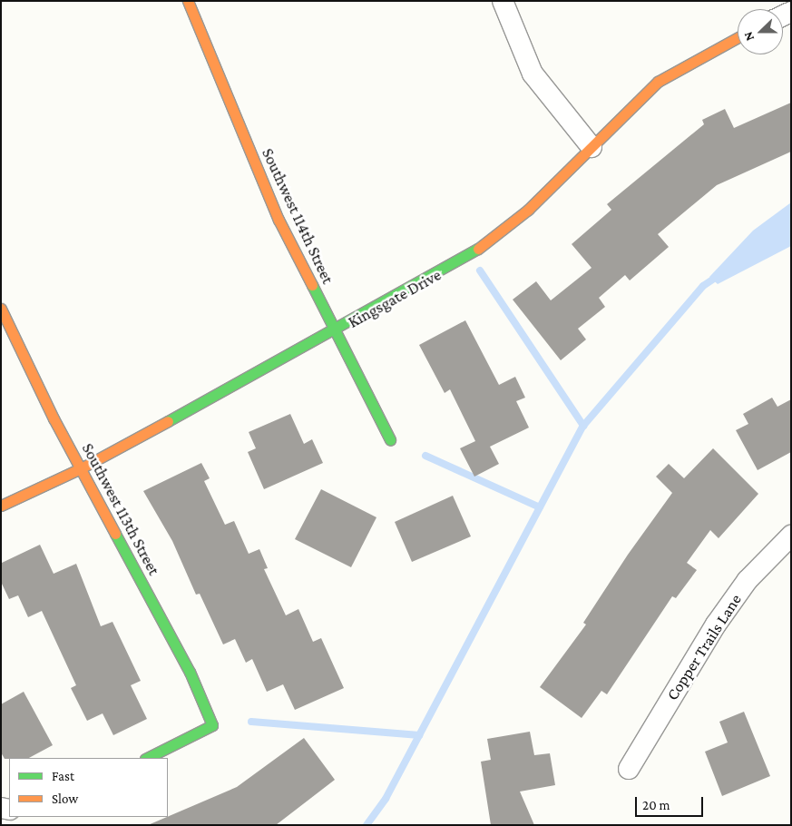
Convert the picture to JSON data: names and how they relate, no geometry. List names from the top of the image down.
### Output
{
  "streets": {
    "street": [
      "Southwest 114th Street",
      "Kingsgate Drive",
      "Southwest 113th Street",
      "Copper Trails Lane"
    ]
  },
  "crossings": [
    ["Southwest 114th Street", "Kingsgate Drive"],
    ["Kingsgate Drive", "Southwest 113th Street"]
  ],
  "legend": ["Fast", "Slow"],
  "scale_bar": "20 m",
  "north": "left"
}
